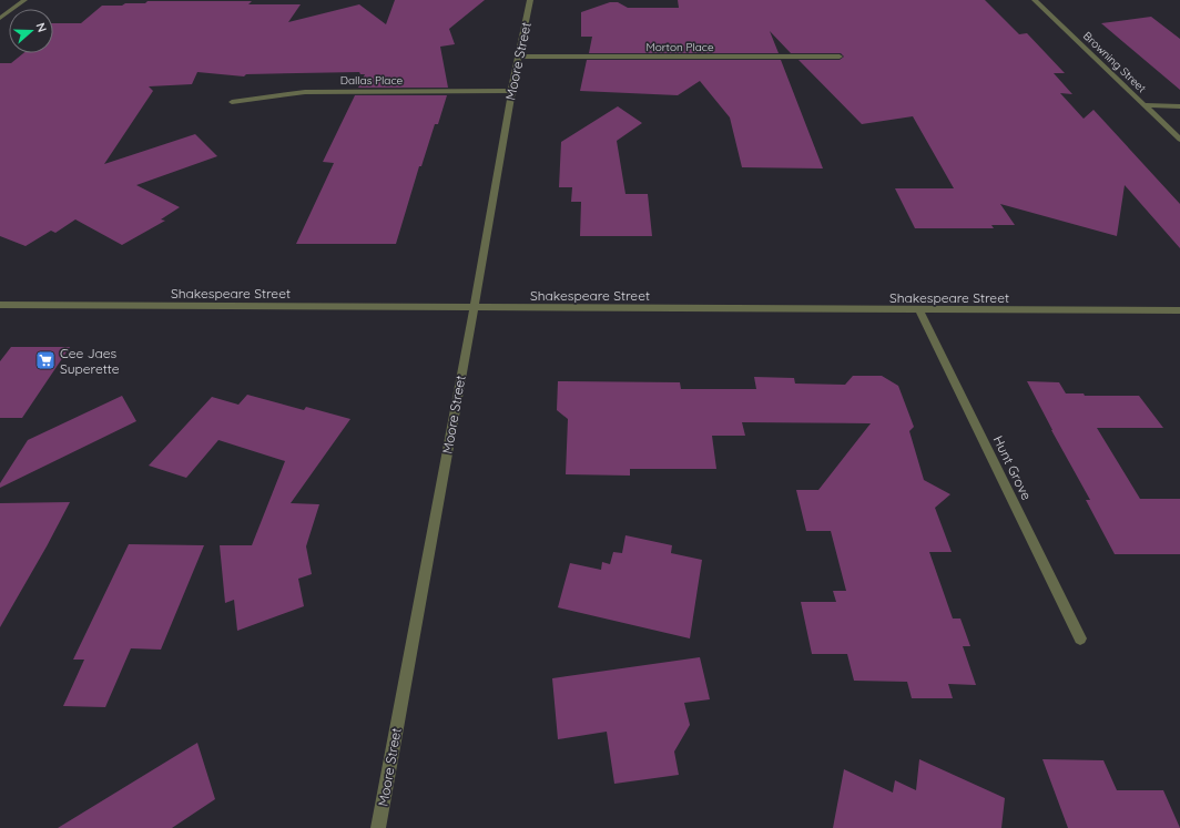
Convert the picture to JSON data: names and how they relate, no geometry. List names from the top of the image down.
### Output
{
  "streets": {
    "street": [
      "Morton Place",
      "Moore Street",
      "Browning Street",
      "Dallas Place",
      "Shakespeare Street",
      "Hunt Grove"
    ]
  },
  "crossings": [
    ["Morton Place", "Moore Street"],
    ["Moore Street", "Dallas Place"],
    ["Moore Street", "Shakespeare Street"],
    ["Shakespeare Street", "Hunt Grove"]
  ],
  "places": {
    "supermarket": ["Cee Jaes Superette"]
  },
  "north": "right"
}
